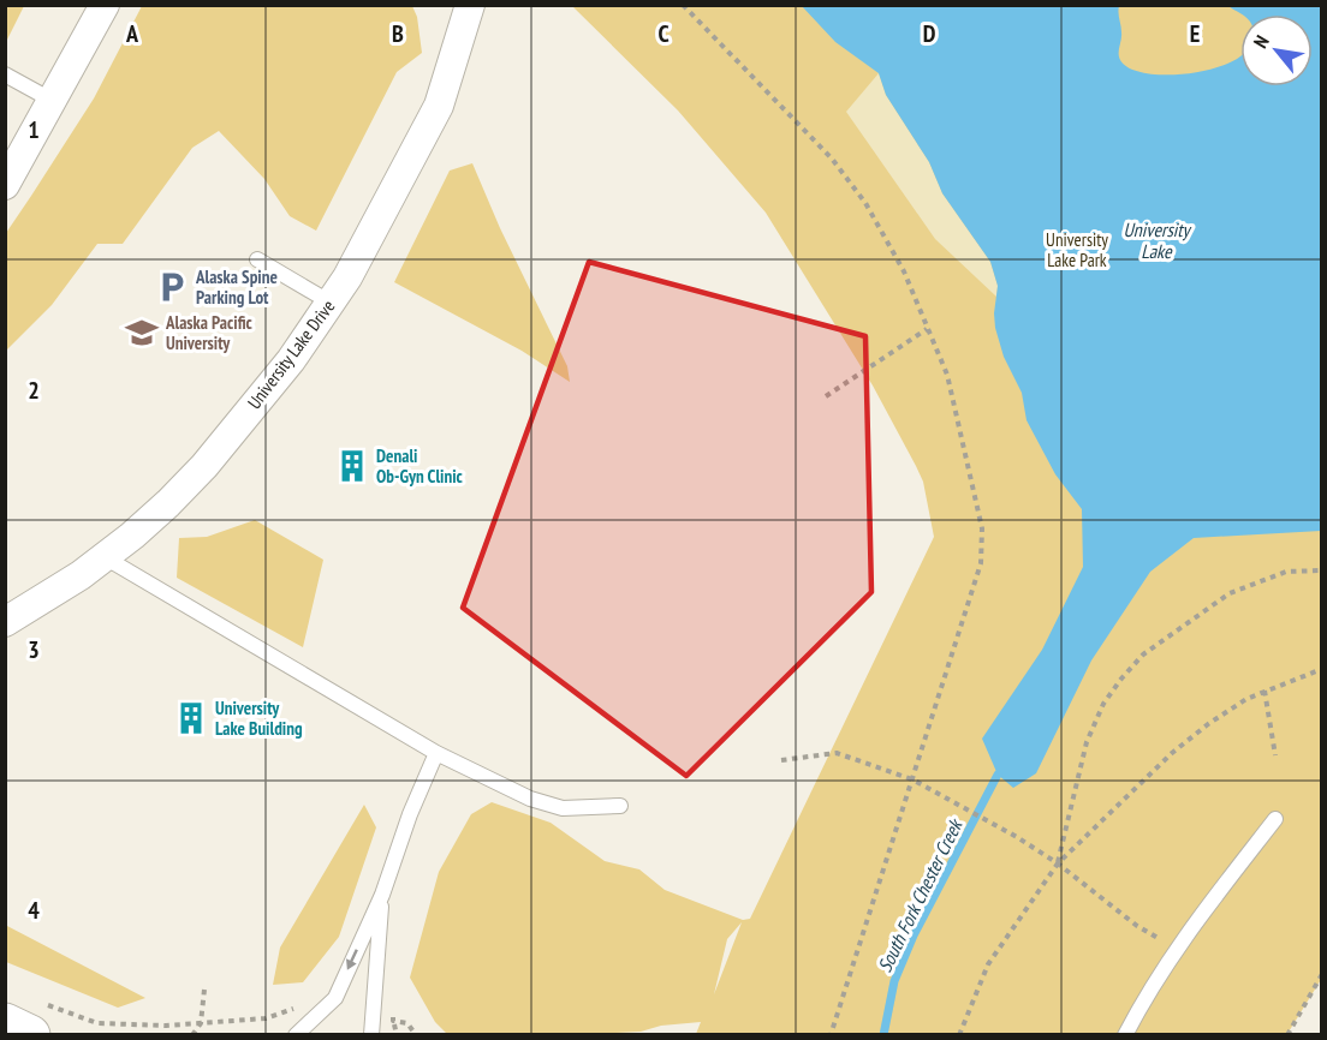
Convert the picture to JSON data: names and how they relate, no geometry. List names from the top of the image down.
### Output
{
  "streets": {
    "street": ["University Lake Drive"]
  },
  "water": ["University Lake", "South Fork Chester Creek"],
  "parks": ["University Lake Park"],
  "places": {
    "parking": ["Alaska Spine Parking Lot"],
    "school or university": ["Alaska Pacific University"],
    "building": ["Denali Ob-Gyn Clinic", "University Lake Building"]
  },
  "north": "top left",
  "grid": {
    "columns": [
      "A",
      "B",
      "C",
      "D",
      "E"
    ],
    "rows": [
      "1",
      "2",
      "3",
      "4"
    ]
  }
}
